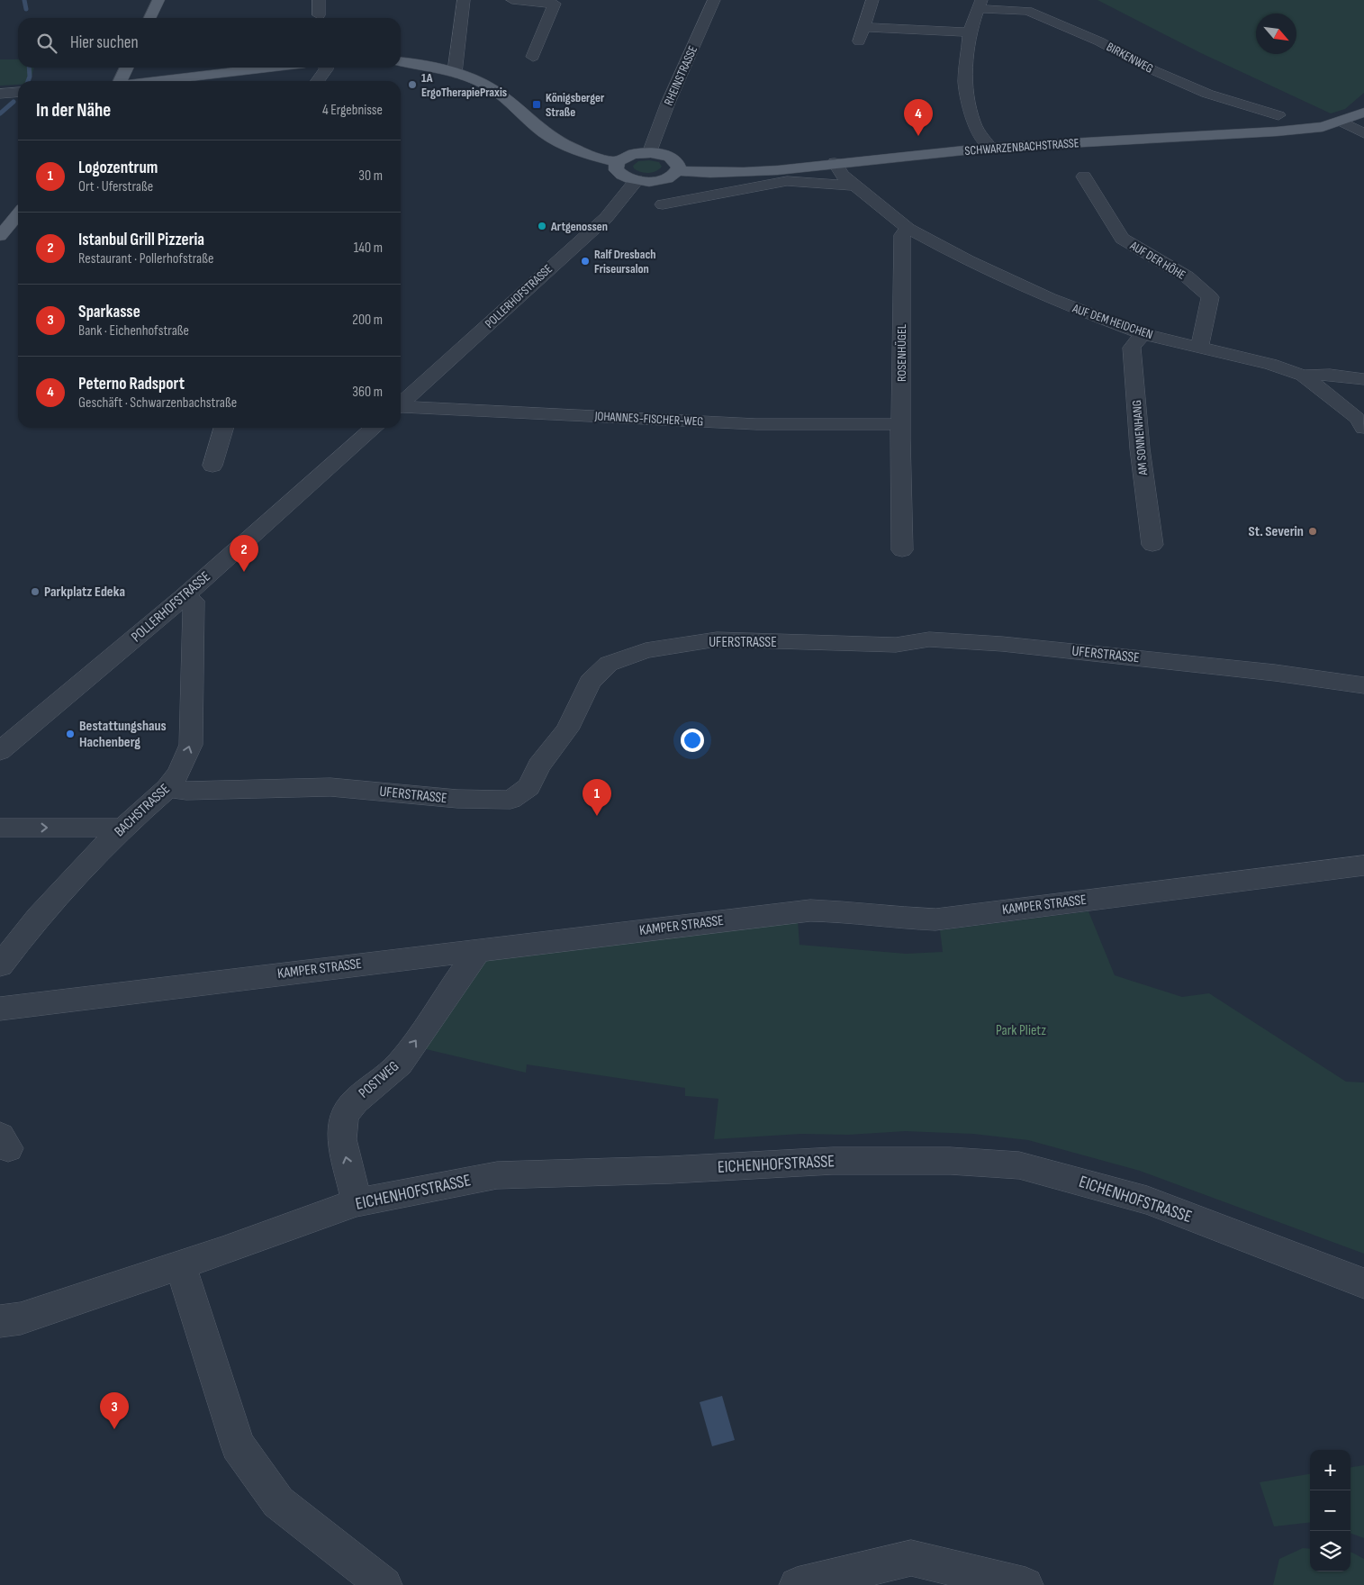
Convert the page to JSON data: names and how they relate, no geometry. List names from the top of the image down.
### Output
{
  "streets": {
    "main road": ["SCHWARZENBACHSTRASSE"],
    "street": [
      "BIRKENWEG",
      "RHEINSTRASSE",
      "AUF DER HÖHE",
      "POLLERHOFSTRASSE",
      "AUF DEM HEIDCHEN",
      "ROSENHÜGEL",
      "JOHANNES-FISCHER-WEG",
      "AM SONNENHANG",
      "UFERSTRASSE",
      "BACHSTRASSE",
      "KAMPER STRASSE",
      "POSTWEG",
      "EICHENHOFSTRASSE"
    ]
  },
  "crossings": [
    ["AUF DER HÖHE", "AUF DEM HEIDCHEN"],
    ["POLLERHOFSTRASSE", "BACHSTRASSE"],
    ["AUF DEM HEIDCHEN", "ROSENHÜGEL"],
    ["AUF DEM HEIDCHEN", "AM SONNENHANG"],
    ["ROSENHÜGEL", "JOHANNES-FISCHER-WEG"],
    ["UFERSTRASSE", "BACHSTRASSE"],
    ["KAMPER STRASSE", "POSTWEG"],
    ["POSTWEG", "EICHENHOFSTRASSE"]
  ],
  "one_way": ["BACHSTRASSE", "POSTWEG"],
  "parks": ["Park Plietz"],
  "places": {
    "other": [
      "1A ErgoTherapiePraxis",
      "Artgenossen",
      "Ralf Dresbach Friseursalon",
      "St. Severin",
      "Parkplatz Edeka",
      "Bestattungshaus Hachenberg"
    ],
    "transit": ["Königsberger Straße"]
  },
  "north": "bottom right",
  "page": {
    "search": "Hier suchen",
    "heading": ["In der Nähe", "4 Ergebnisse"],
    "pins": [
      "4",
      "2",
      "1",
      "3"
    ],
    "list": [
      {
        "mark": "1",
        "name": "Logozentrum",
        "note": "Ort · Uferstraße",
        "value": "30 m"
      },
      {
        "mark": "2",
        "name": "Istanbul Grill Pizzeria",
        "note": "Restaurant · Pollerhofstraße",
        "value": "140 m"
      },
      {
        "mark": "3",
        "name": "Sparkasse",
        "note": "Bank · Eichenhofstraße",
        "value": "200 m"
      },
      {
        "mark": "4",
        "name": "Peterno Radsport",
        "note": "Geschäft · Schwarzenbachstraße",
        "value": "360 m"
      }
    ],
    "map_buttons": ["+", "−"]
  }
}
